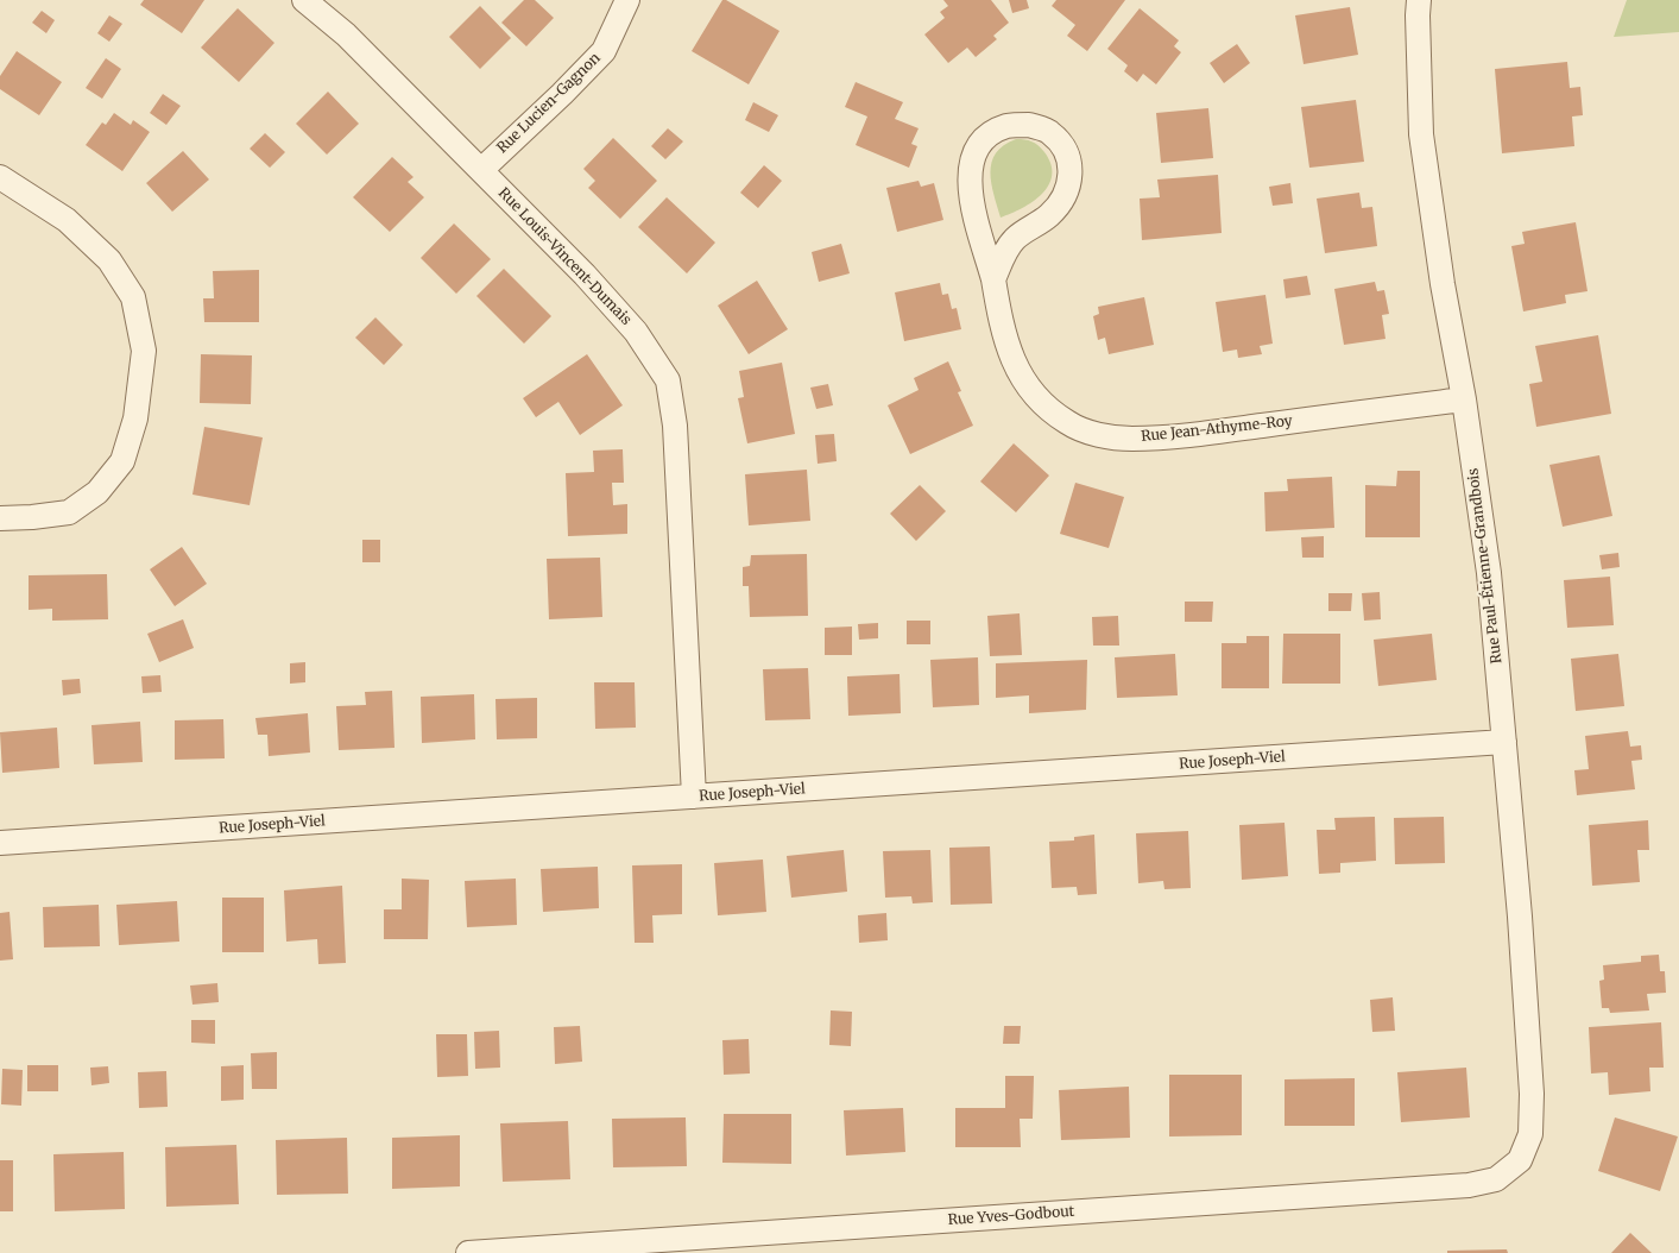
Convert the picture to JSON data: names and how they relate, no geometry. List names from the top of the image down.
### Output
{
  "streets": {
    "street": [
      "Rue Lucien-Gagnon",
      "Rue Louis-Vincent-Dumais",
      "Rue Jean-Athyme-Roy",
      "Rue Paul-Étienne-Grandbois",
      "Rue Joseph-Viel",
      "Rue Yves-Godbout"
    ]
  },
  "crossings": [
    ["Rue Lucien-Gagnon", "Rue Louis-Vincent-Dumais"],
    ["Rue Louis-Vincent-Dumais", "Rue Joseph-Viel"],
    ["Rue Jean-Athyme-Roy", "Rue Paul-Étienne-Grandbois"],
    ["Rue Paul-Étienne-Grandbois", "Rue Joseph-Viel"],
    ["Rue Paul-Étienne-Grandbois", "Rue Yves-Godbout"]
  ]
}
